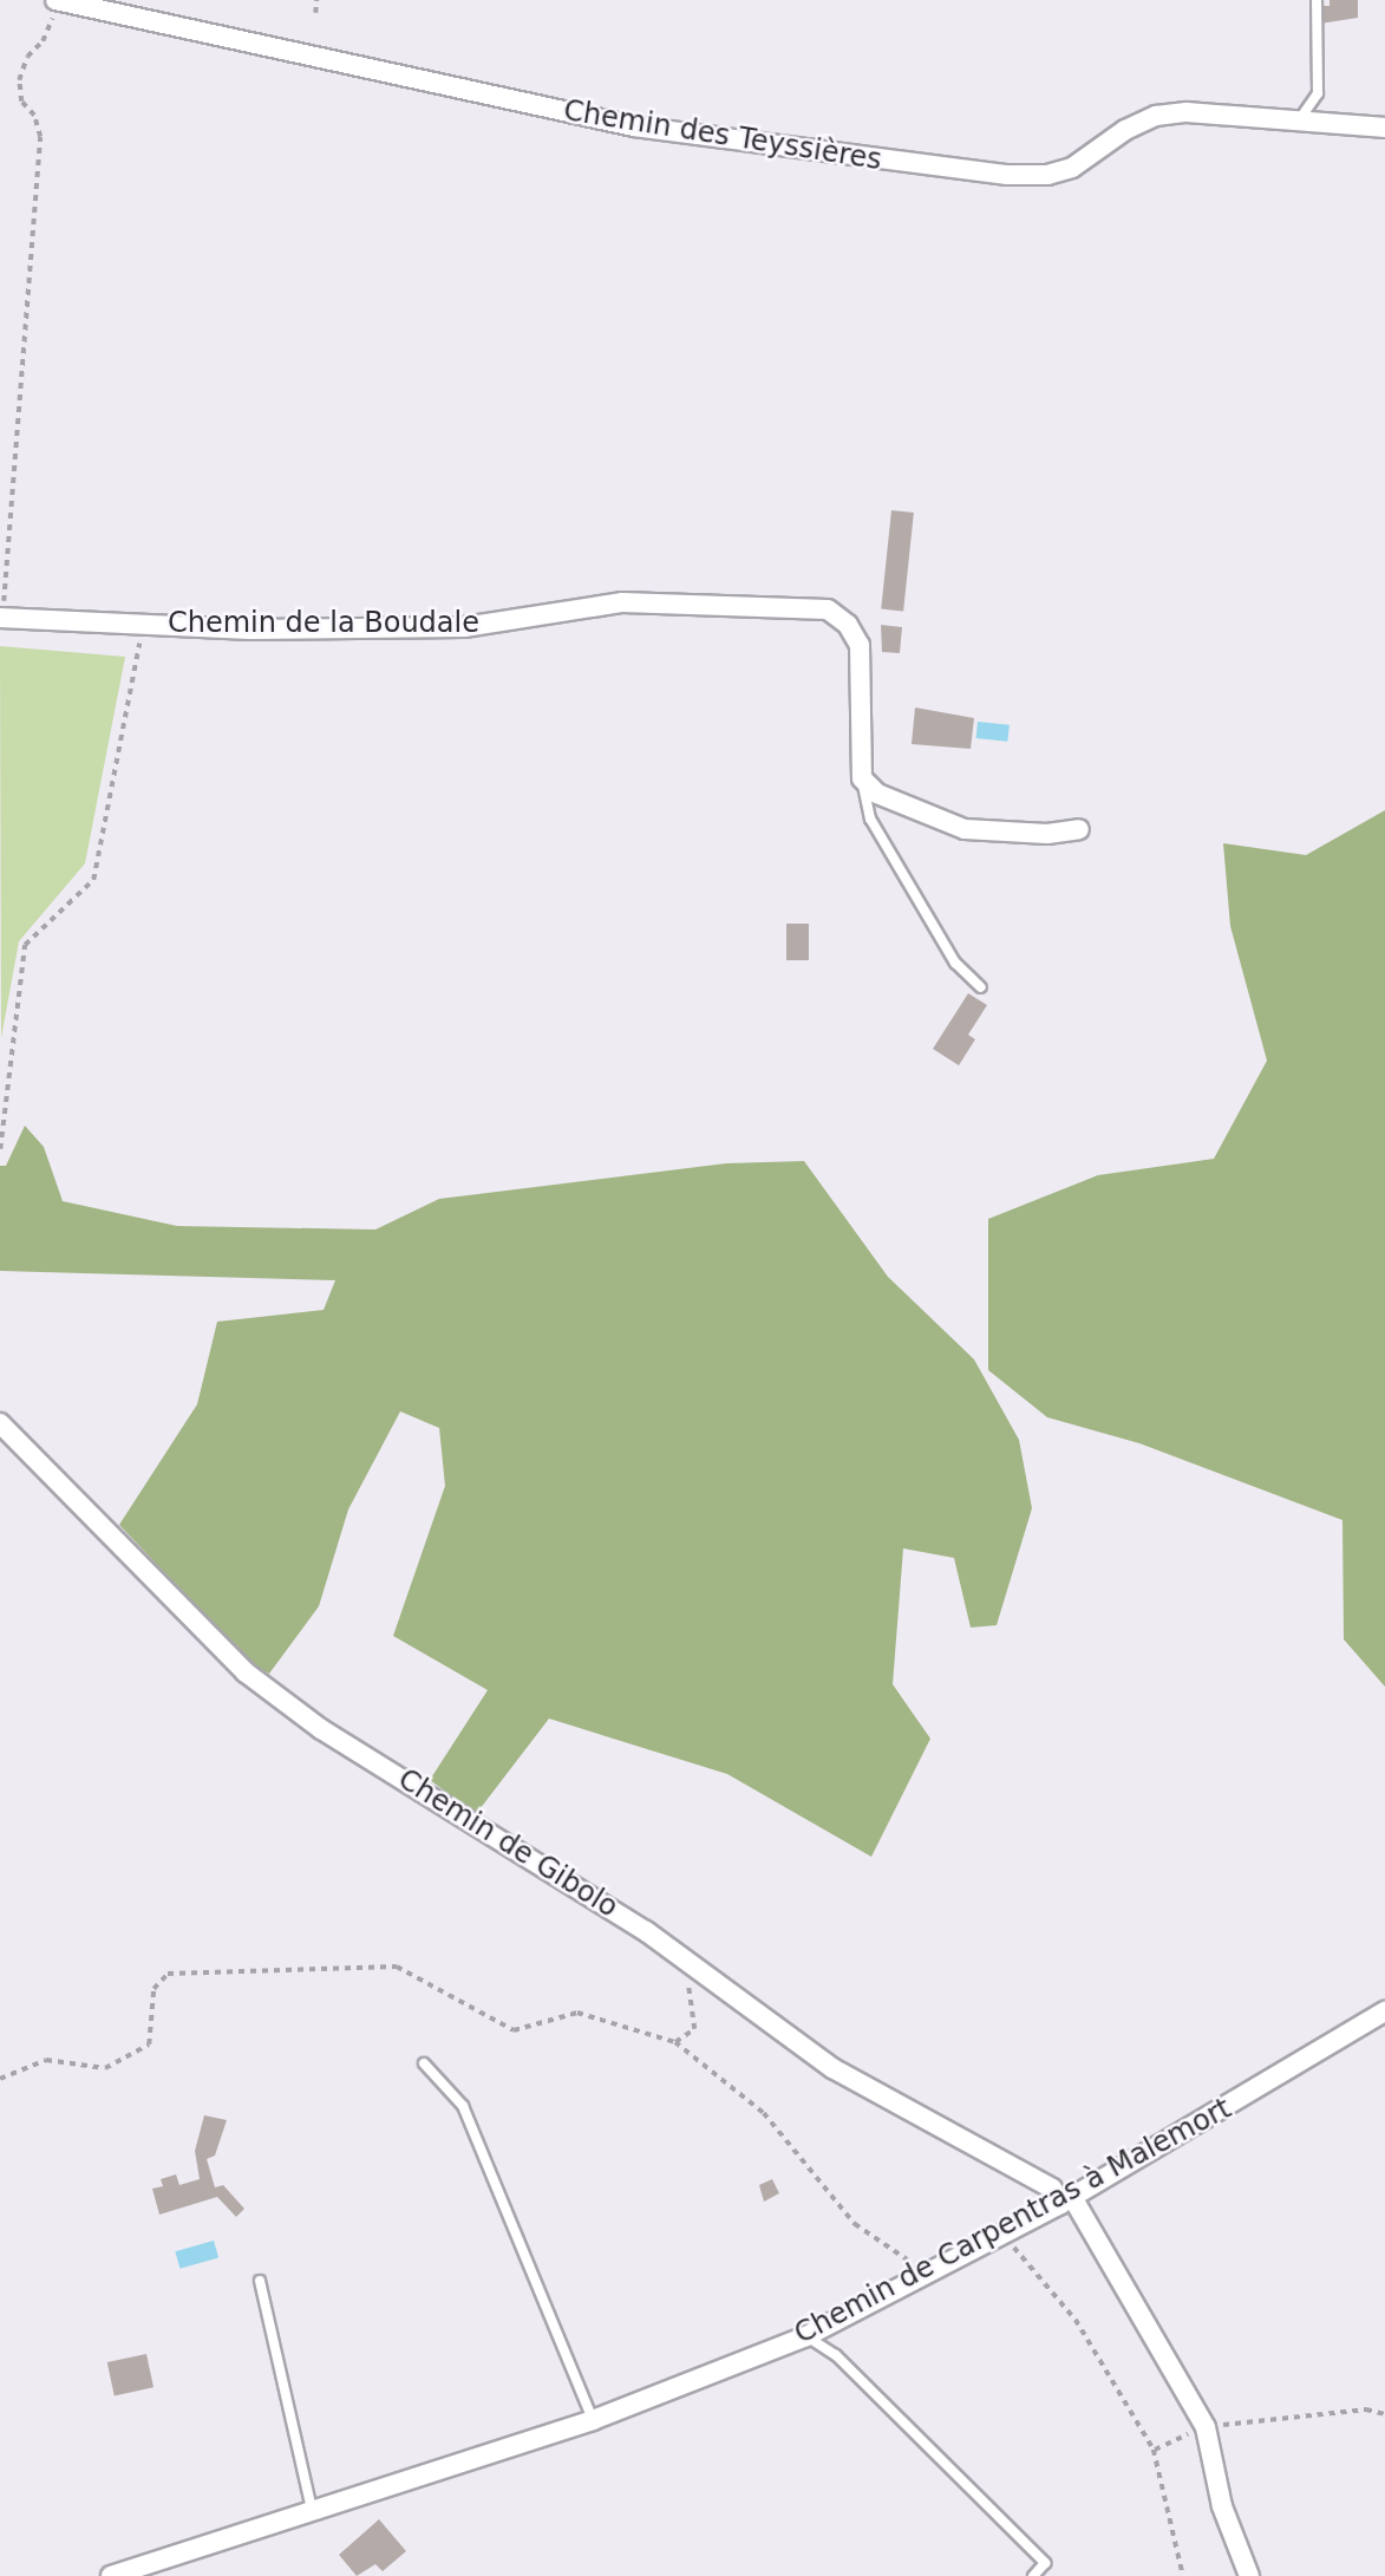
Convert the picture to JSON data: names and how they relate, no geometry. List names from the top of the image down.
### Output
{
  "streets": {
    "street": [
      "Chemin des Teyssières",
      "Chemin de la Boudale",
      "Chemin de Gibolo",
      "Chemin de Carpentras à Malemort"
    ]
  },
  "crossings": [
    ["Chemin de Gibolo", "Chemin de Carpentras à Malemort"]
  ]
}
